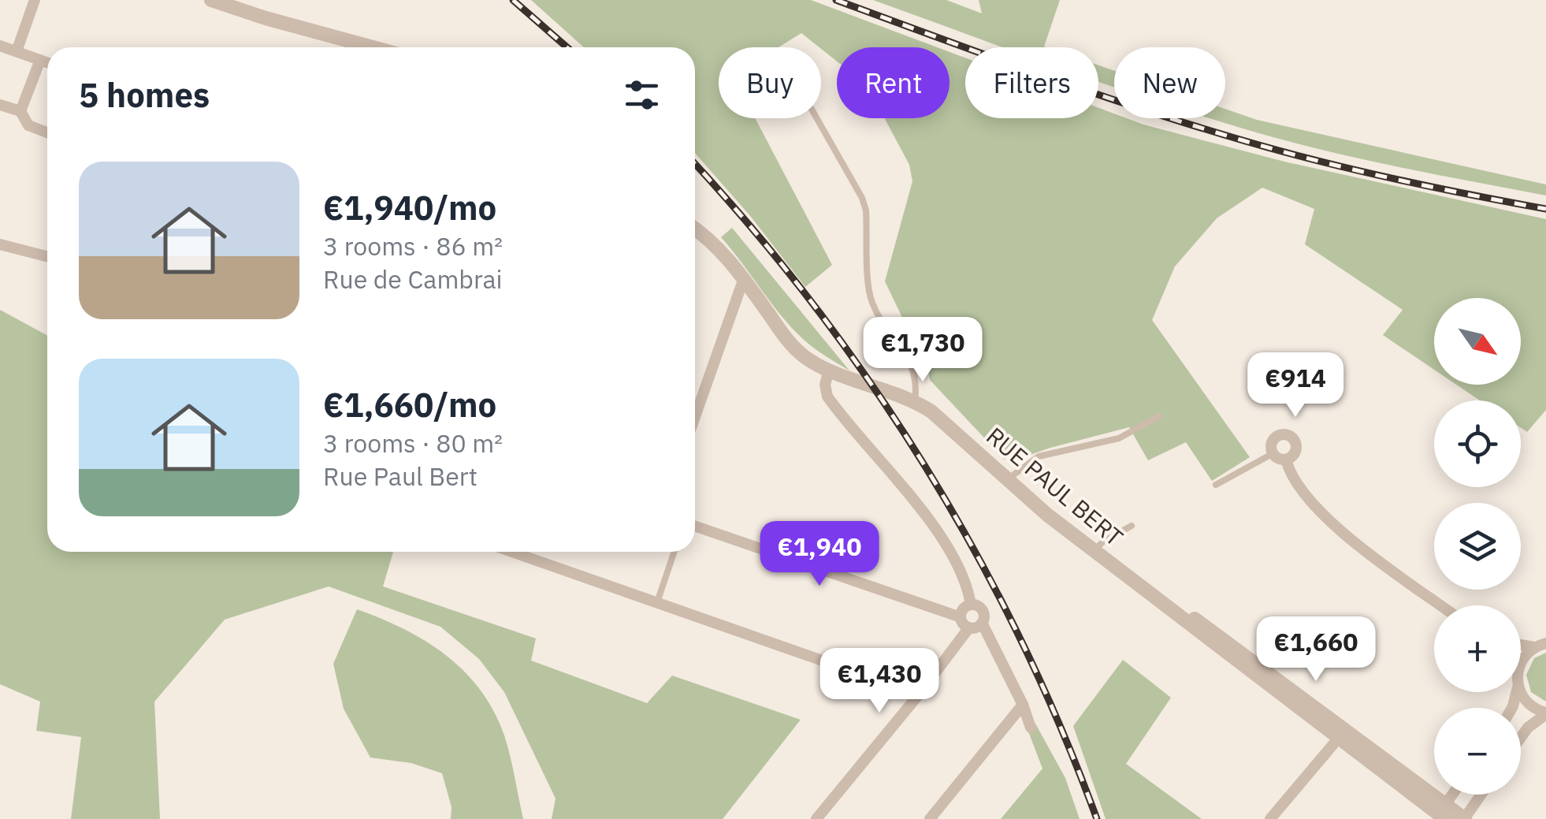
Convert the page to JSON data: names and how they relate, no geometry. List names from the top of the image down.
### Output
{
  "streets": {
    "street": ["RUE PAUL BERT"]
  },
  "north": "bottom right",
  "page": {
    "chip": [
      "Buy",
      "Rent",
      "Filters",
      "New"
    ],
    "heading": "5 homes",
    "list": [
      {
        "name": "€1,940/mo",
        "note": "3 rooms · 86 m² · Rue de Cambrai"
      },
      {
        "name": "€1,660/mo",
        "note": "3 rooms · 80 m² · Rue Paul Bert"
      }
    ],
    "map_buttons": ["+", "−"],
    "price": [
      "€1,730",
      "€914",
      "€1,940",
      "€1,660",
      "€1,430"
    ]
  }
}
